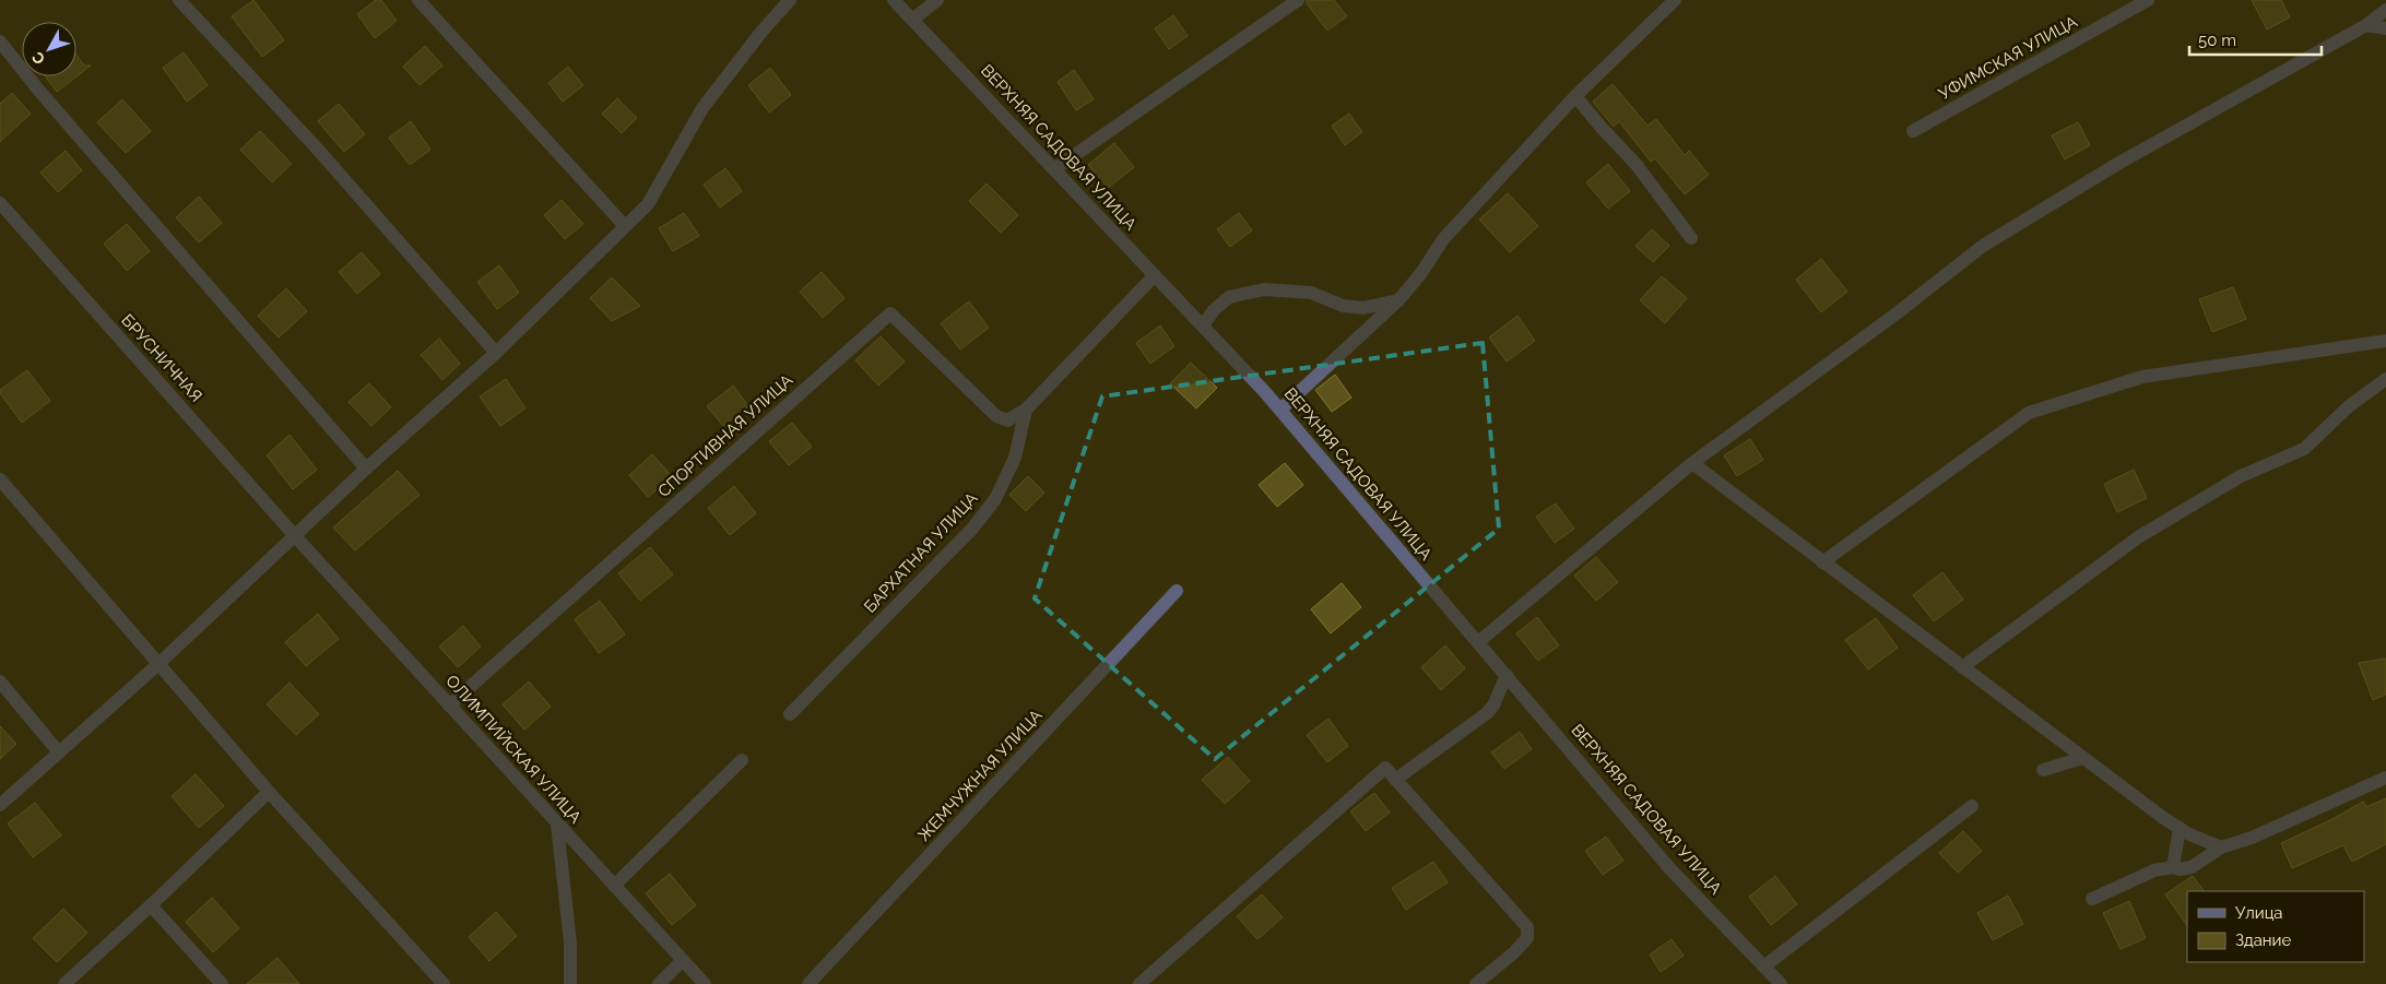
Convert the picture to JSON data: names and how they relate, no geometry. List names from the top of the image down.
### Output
{
  "streets": {
    "street": [
      "УФИМСКАЯ УЛИЦА",
      "ВЕРХНЯЯ САДОВАЯ УЛИЦА",
      "БРУСНИЧНАЯ",
      "СПОРТИВНАЯ УЛИЦА",
      "БАРХАТНАЯ УЛИЦА",
      "ОЛИМПИЙСКАЯ УЛИЦА",
      "ЖЕМЧУЖНАЯ УЛИЦА"
    ]
  },
  "crossings": [
    ["БРУСНИЧНАЯ", "ОЛИМПИЙСКАЯ УЛИЦА"],
    ["СПОРТИВНАЯ УЛИЦА", "БАРХАТНАЯ УЛИЦА"],
    ["СПОРТИВНАЯ УЛИЦА", "ОЛИМПИЙСКАЯ УЛИЦА"]
  ],
  "legend": ["Улица", "Здание"],
  "scale_bar": "50 m",
  "north": "bottom left"
}
